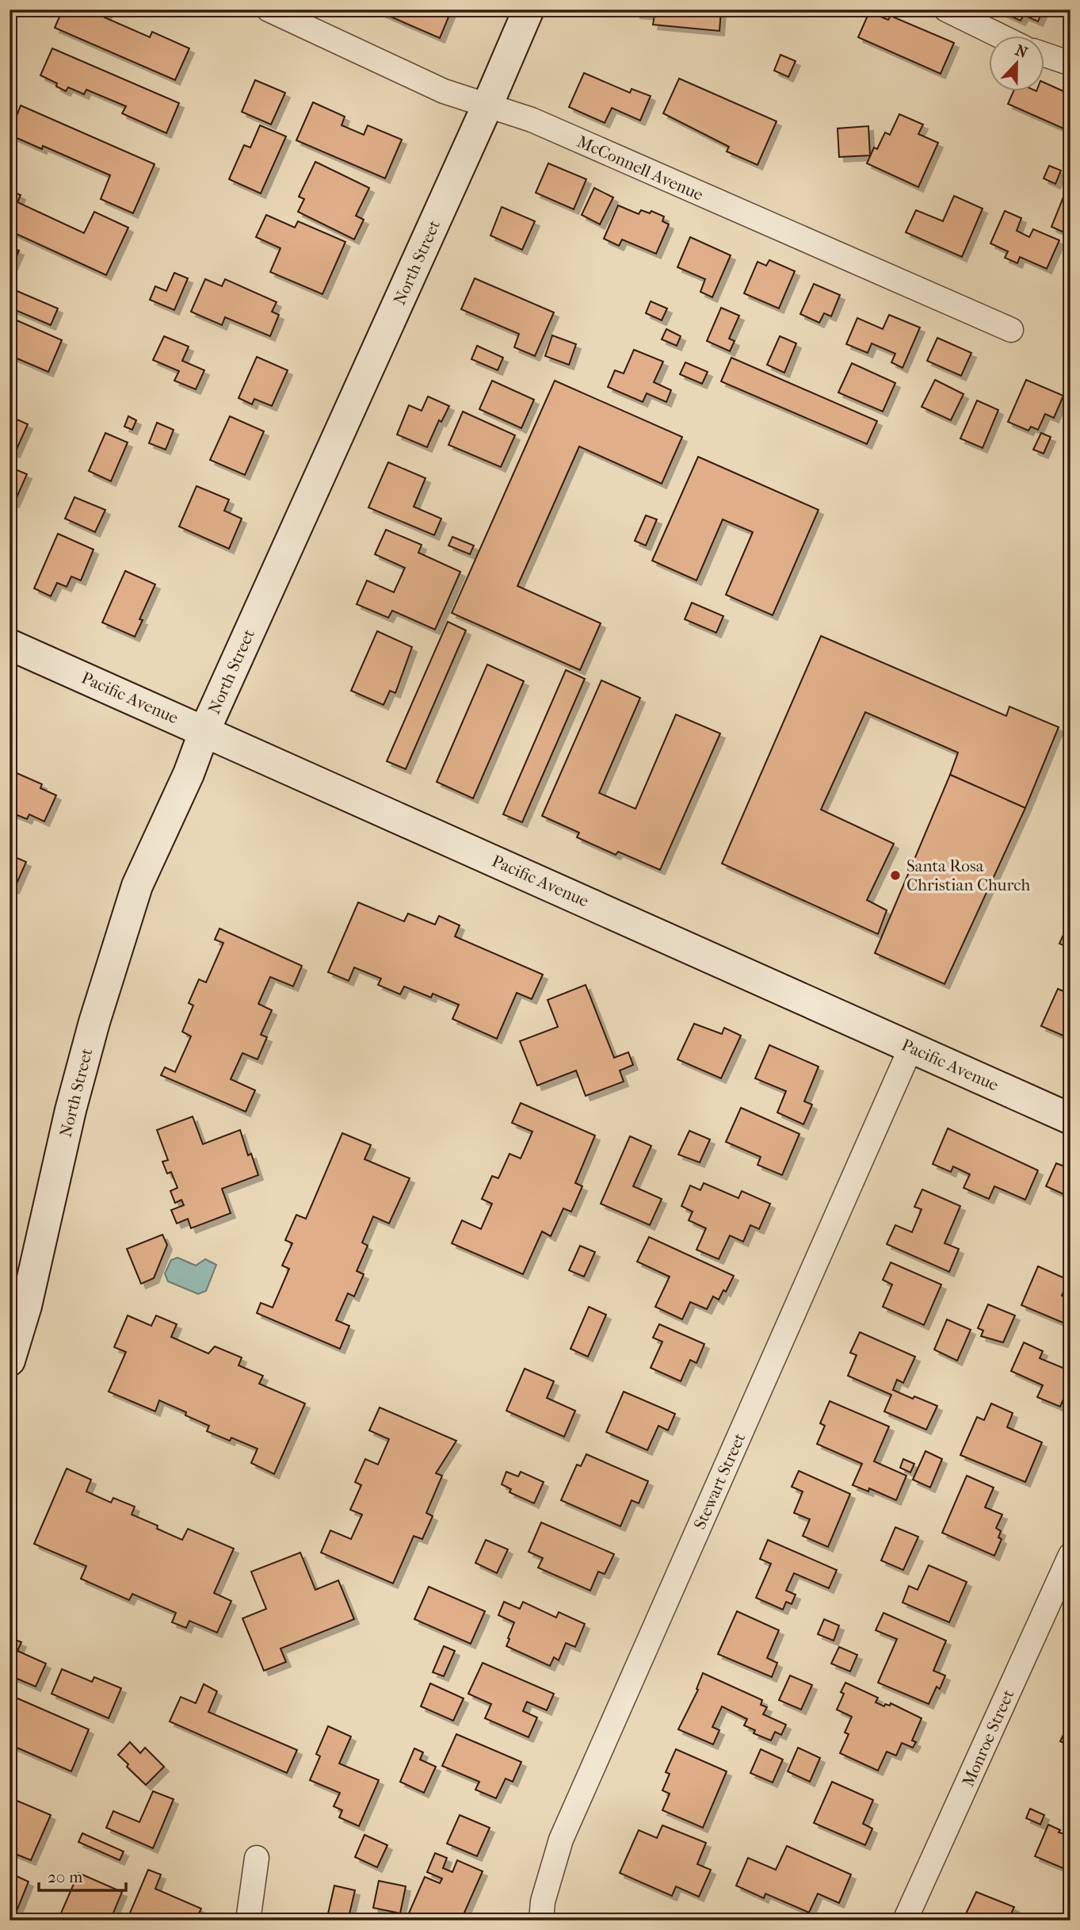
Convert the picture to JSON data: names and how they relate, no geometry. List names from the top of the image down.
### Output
{
  "streets": {
    "main road": ["North Street", "Pacific Avenue"],
    "street": ["McConnell Avenue", "Stewart Street", "Monroe Street"]
  },
  "crossings": [
    ["McConnell Avenue", "North Street"],
    ["North Street", "Pacific Avenue"],
    ["Pacific Avenue", "Stewart Street"]
  ],
  "places": ["Santa Rosa Christian Church"],
  "scale_bar": "20 m",
  "north": "top"
}
